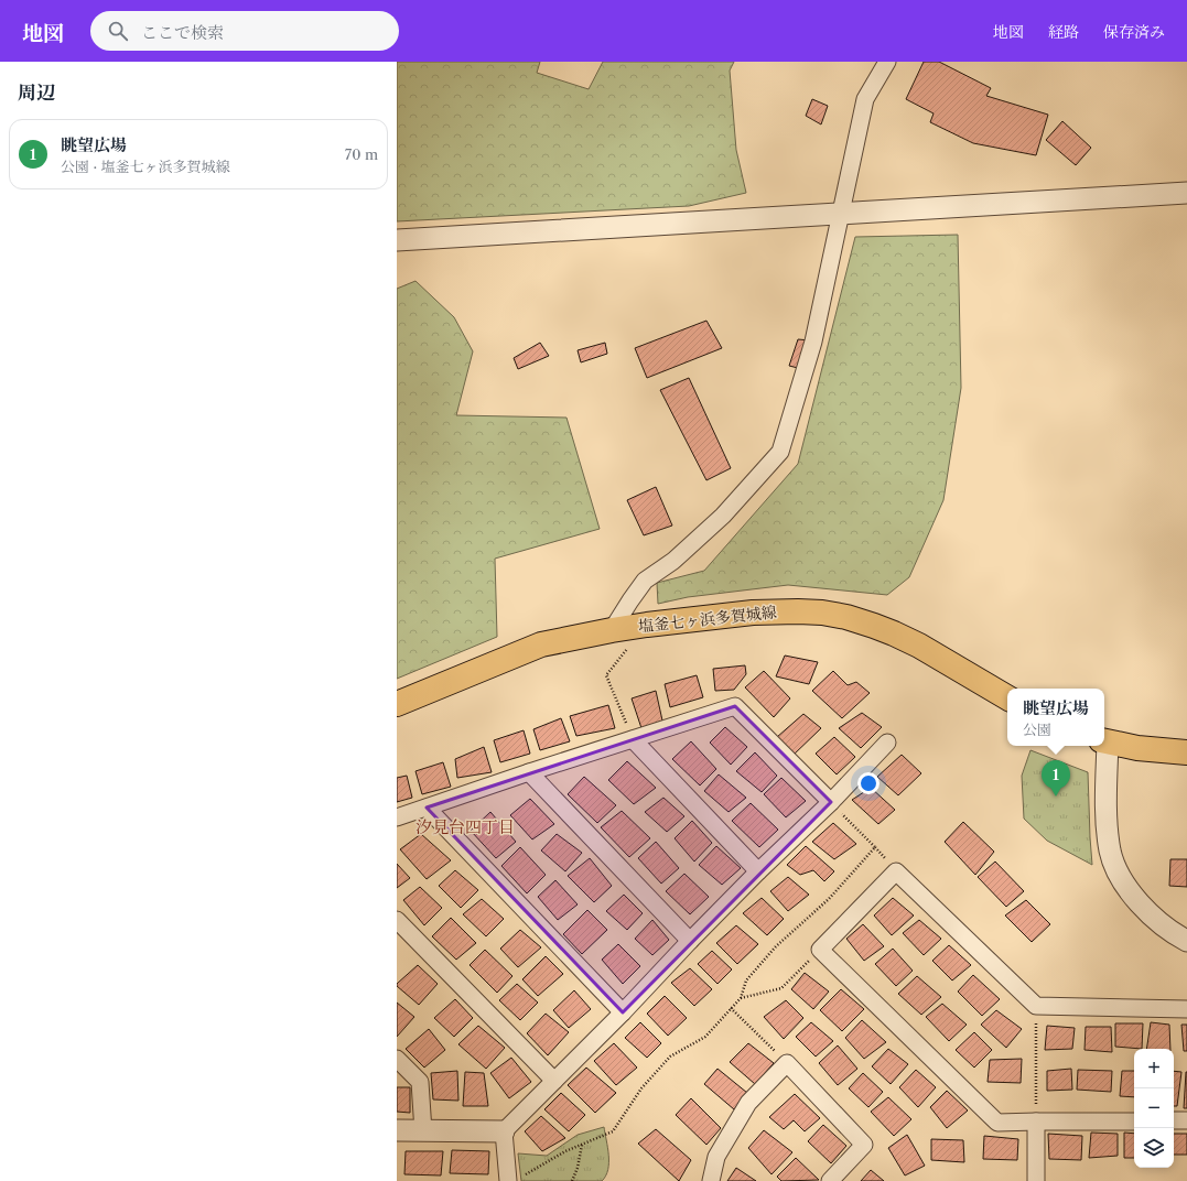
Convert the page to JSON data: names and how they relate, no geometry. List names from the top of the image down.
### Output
{
  "streets": {
    "main road": ["塩釜七ヶ浜多賀城線"]
  },
  "districts": ["汐見台四丁目"],
  "page": {
    "header": "地図",
    "search": "ここで検索",
    "nav": ["地図", "経路", "保存済み"],
    "heading": "周辺",
    "list": [
      {
        "mark": "1",
        "name": "眺望広場",
        "note": "公園 · 塩釜七ヶ浜多賀城線",
        "value": "70 m"
      }
    ],
    "popup": ["眺望広場", "公園"],
    "pins": "1",
    "map_buttons": ["+", "−"]
  }
}
